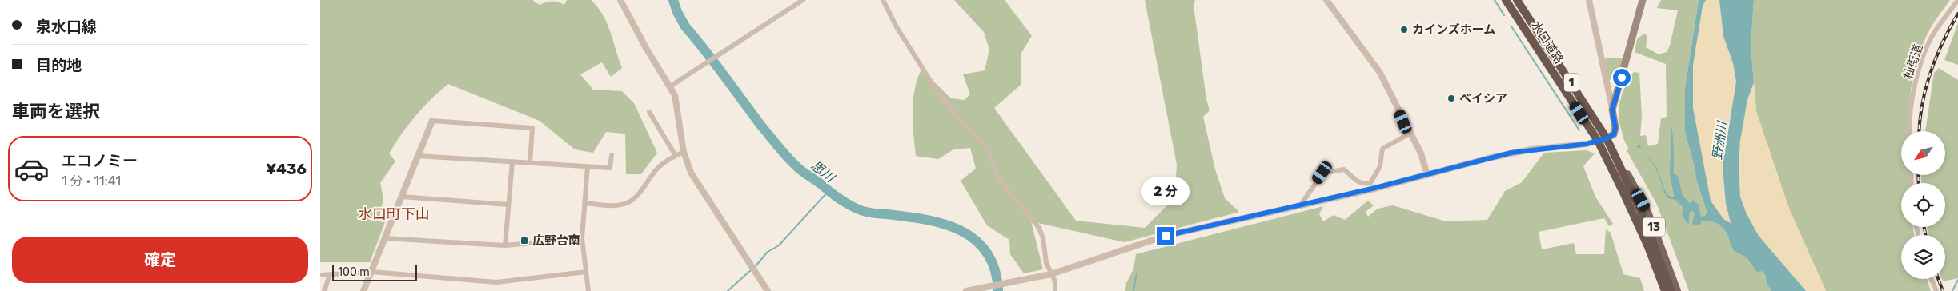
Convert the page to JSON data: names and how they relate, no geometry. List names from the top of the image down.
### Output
{
  "streets": {
    "highway": ["水口道路", "1"],
    "main road": ["13"],
    "street": ["杣街道"]
  },
  "crossings": [
    ["水口道路", "13"]
  ],
  "districts": ["水口町下山"],
  "water": ["野洲川", "思川"],
  "places": {
    "other": ["カインズホーム", "ベイシア"],
    "transit": ["広野台南"]
  },
  "scale_bar": "100 m",
  "north": "bottom left",
  "page": {
    "banner": ["泉水口線", "目的地"],
    "heading": "車両を選択",
    "list": [
      {
        "name": "エコノミー",
        "note": "1 分 · 11:41",
        "value": "¥436"
      }
    ],
    "bubble": "2 分",
    "buttons": "確定",
    "scale": "100 m"
  }
}
